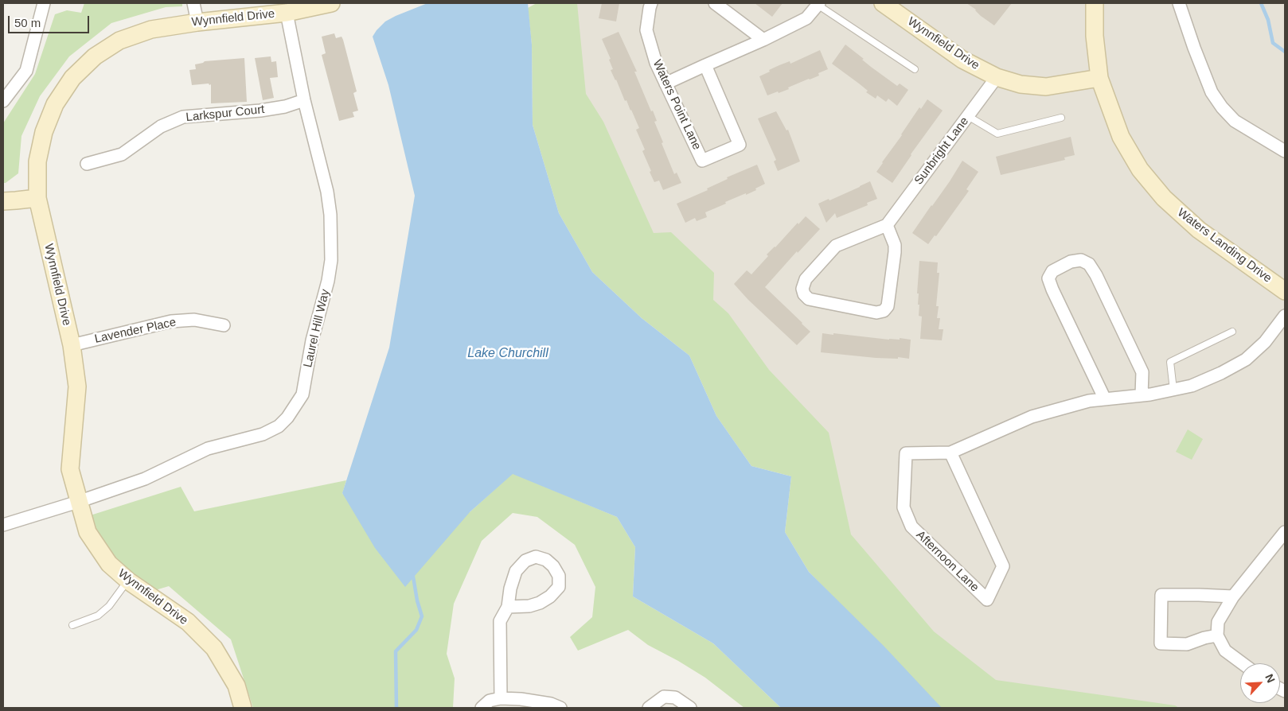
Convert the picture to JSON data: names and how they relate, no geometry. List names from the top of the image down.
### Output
{
  "streets": {
    "street": [
      "Wynnfield Drive",
      "Waters Point Lane",
      "Larkspur Court",
      "Sunbright Lane",
      "Waters Landing Drive",
      "Laurel Hill Way",
      "Lavender Place",
      "Afternoon Lane"
    ]
  },
  "crossings": [
    ["Wynnfield Drive", "Sunbright Lane"],
    ["Wynnfield Drive", "Waters Landing Drive"],
    ["Wynnfield Drive", "Laurel Hill Way"],
    ["Wynnfield Drive", "Lavender Place"],
    ["Larkspur Court", "Laurel Hill Way"]
  ],
  "water": ["Lake Churchill"],
  "scale_bar": "50 m",
  "north": "top right"
}
